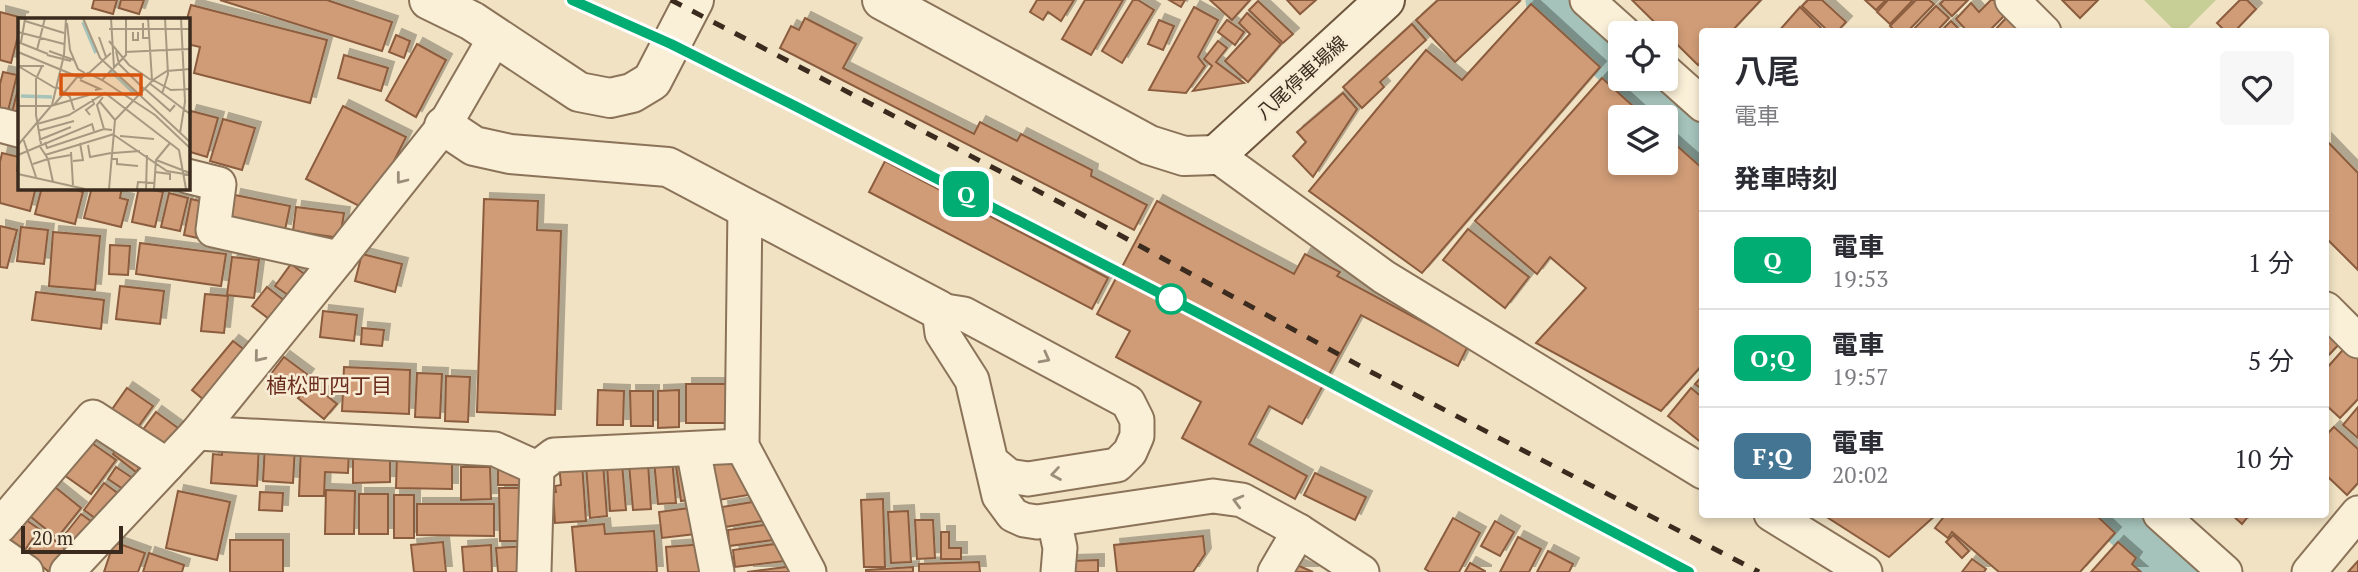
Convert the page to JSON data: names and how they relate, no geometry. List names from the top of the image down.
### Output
{
  "streets": {
    "street": ["八尾停車場線"]
  },
  "districts": ["植松町四丁目"],
  "scale_bar": "20 m",
  "page": {
    "on_map": "Q",
    "heading": [
      ["八尾", "電車"],
      "発車時刻"
    ],
    "list": [
      {
        "mark": "Q",
        "name": "電車",
        "note": "19:53",
        "value": "1 分"
      },
      {
        "mark": "O;Q",
        "name": "電車",
        "note": "19:57",
        "value": "5 分"
      },
      {
        "mark": "F;Q",
        "name": "電車",
        "note": "20:02",
        "value": "10 分"
      }
    ],
    "scale": "20 m"
  }
}
